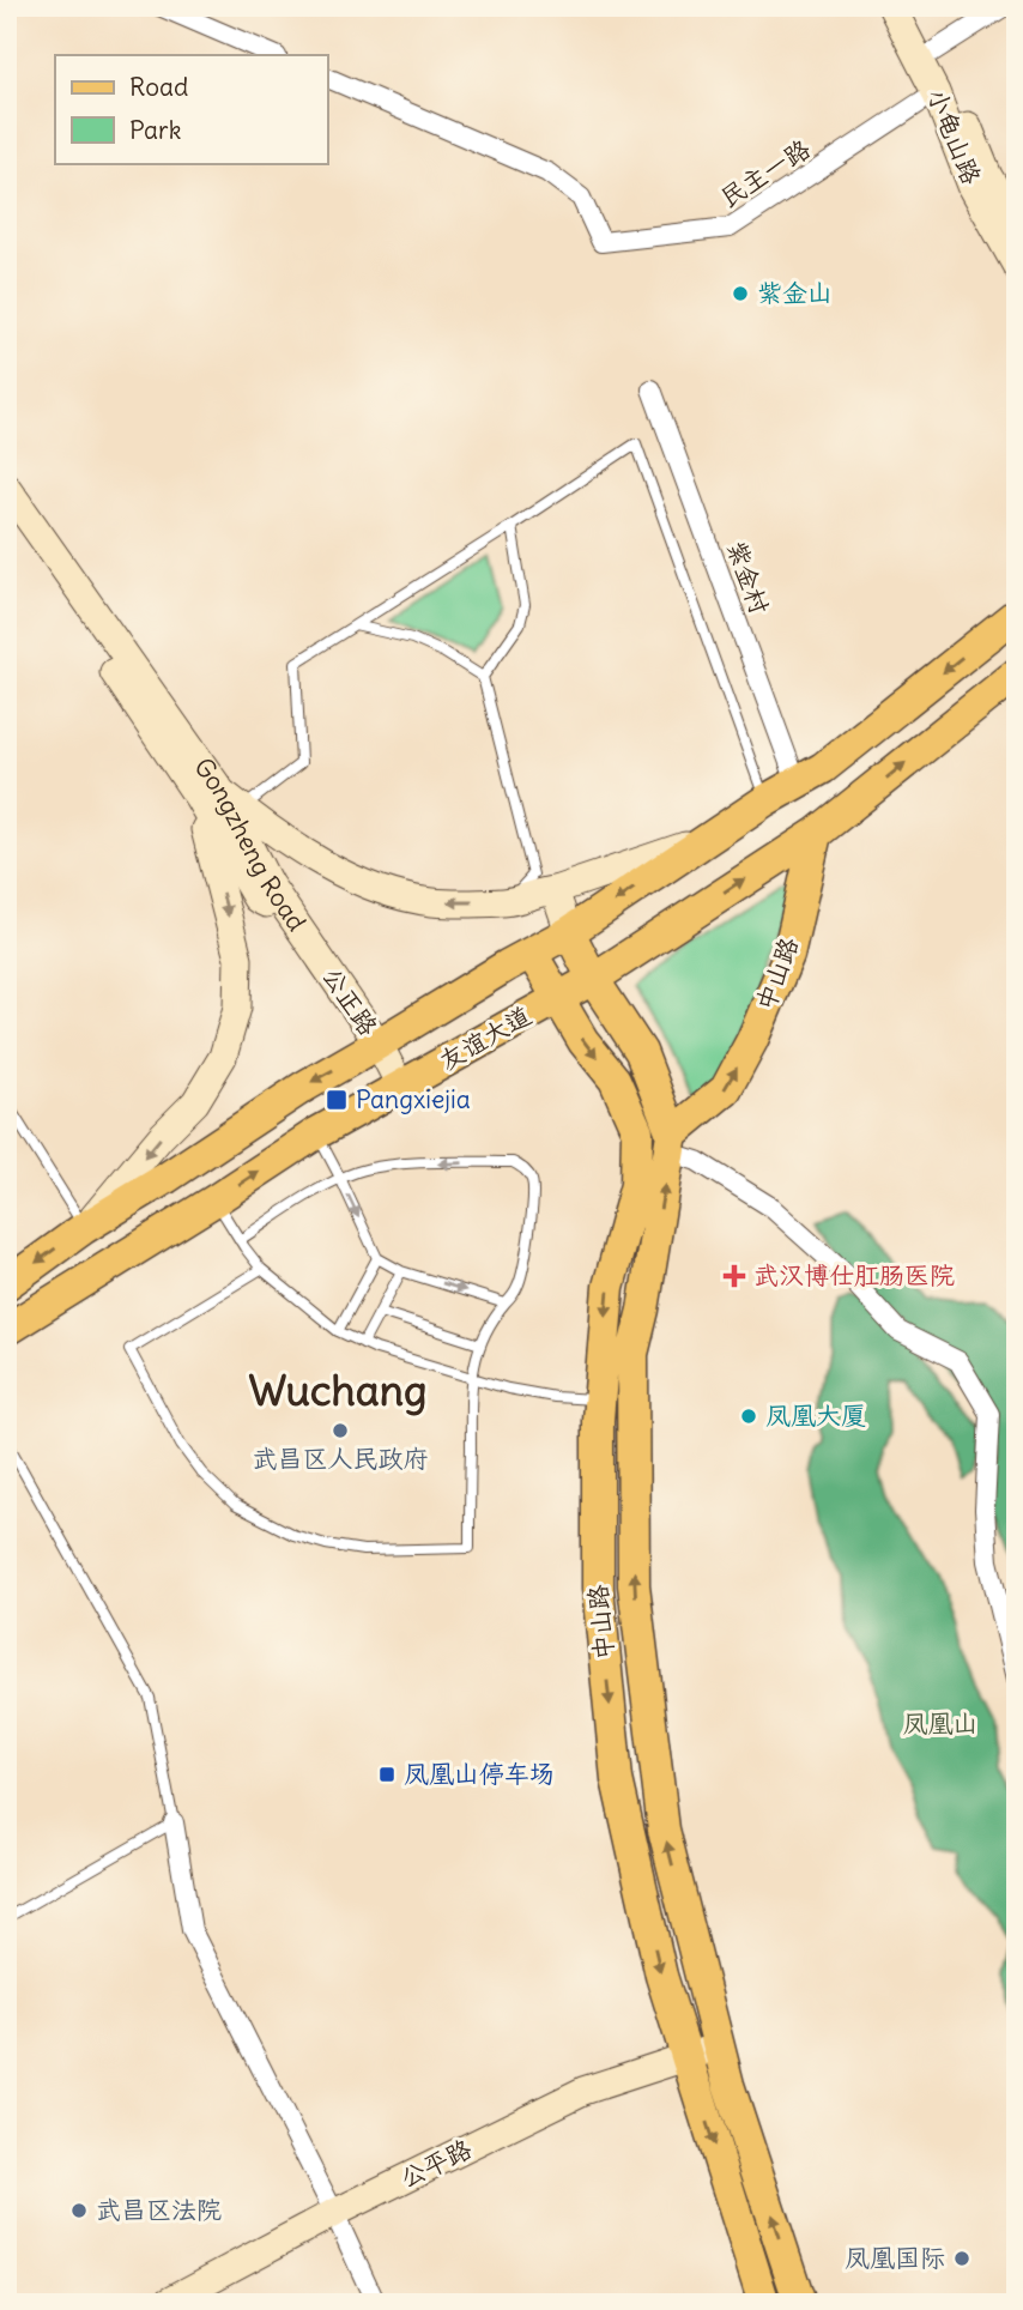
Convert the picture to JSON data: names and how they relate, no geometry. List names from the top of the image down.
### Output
{
  "streets": {
    "main road": [
      "小龟山路",
      "Gongzheng Road",
      "中山路",
      "公正路",
      "友谊大道",
      "公平路"
    ],
    "street": ["民主一路", "紫金村"]
  },
  "crossings": [
    ["小龟山路", "民主一路"],
    ["Gongzheng Road", "公正路"],
    ["中山路", "友谊大道"],
    ["中山路", "公平路"],
    ["公正路", "友谊大道"]
  ],
  "districts": ["Wuchang"],
  "parks": ["凤凰山"],
  "places": {
    "other": [
      "紫金山",
      "凤凰大厦",
      "武昌区人民政府",
      "武昌区法院",
      "凤凰国际"
    ],
    "transit": ["Pangxiejia", "凤凰山停车场"],
    "health": ["武汉博仕肛肠医院"]
  },
  "legend": ["Road", "Park"]
}
